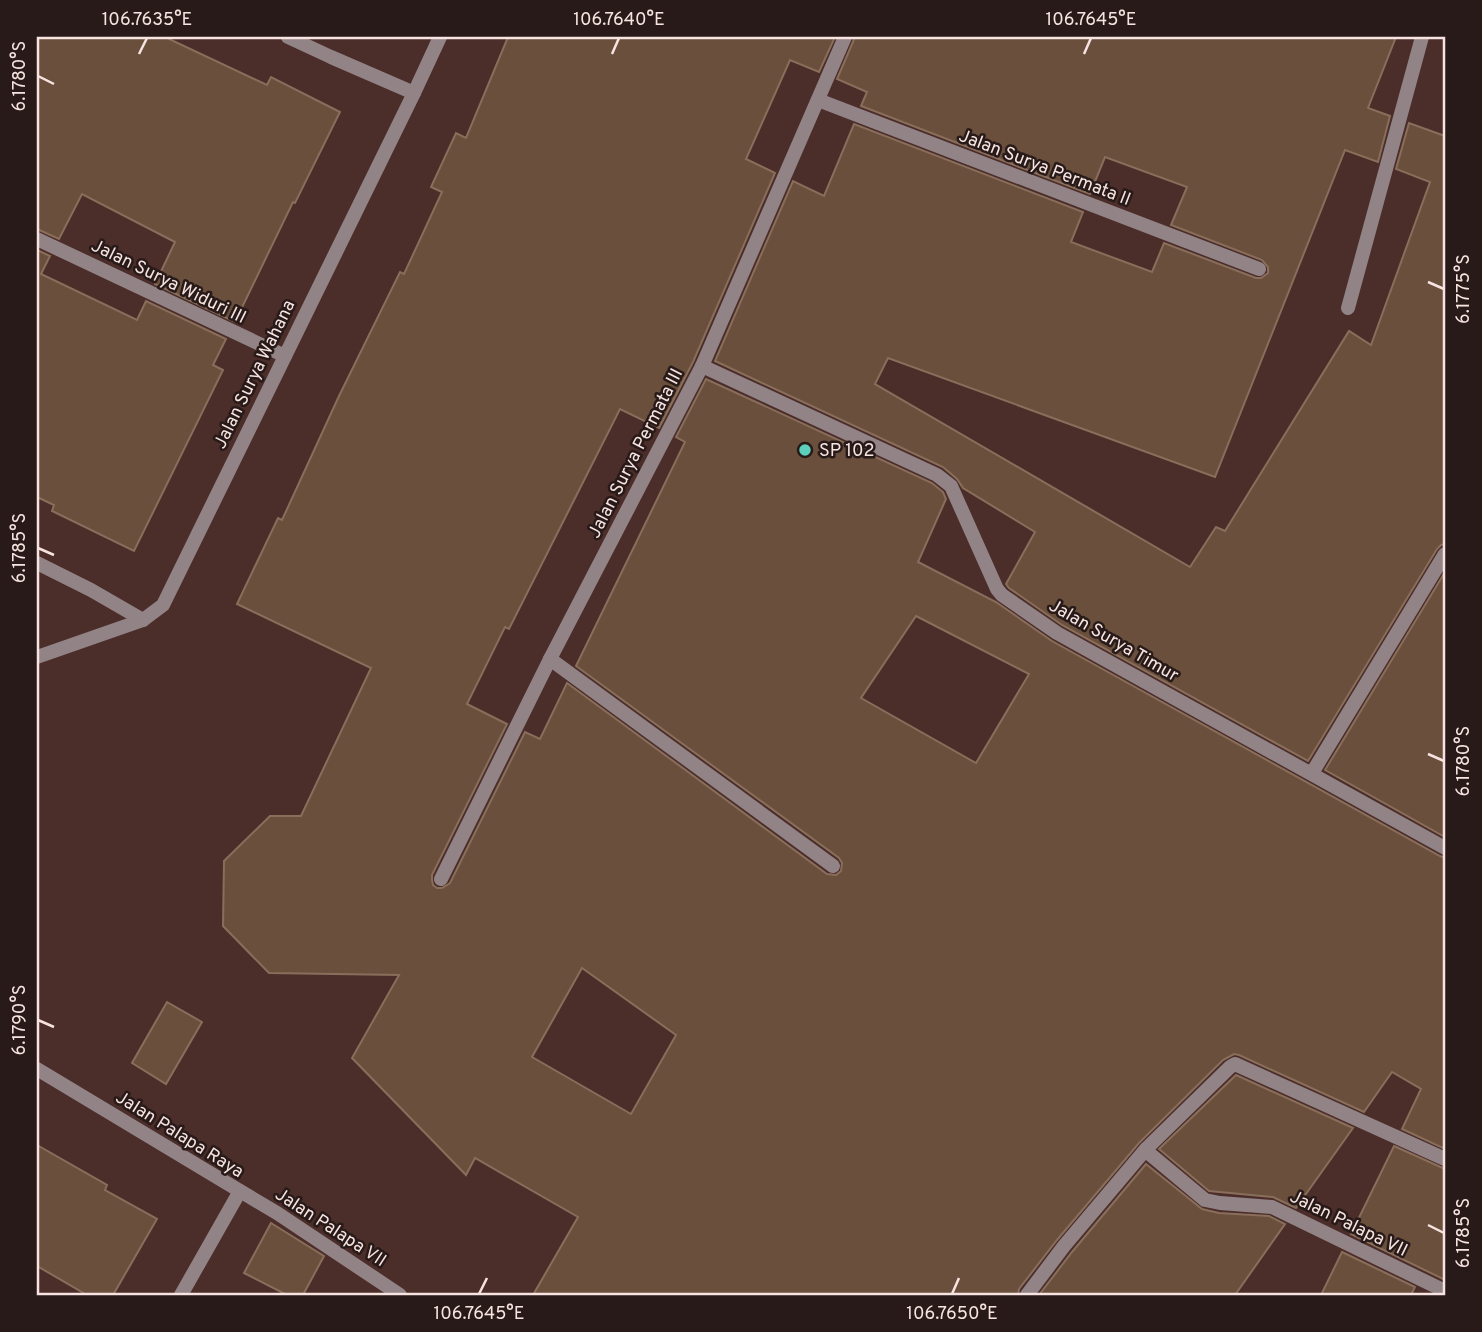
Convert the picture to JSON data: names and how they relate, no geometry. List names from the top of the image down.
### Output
{
  "streets": {
    "street": [
      "Jalan Surya Permata II",
      "Jalan Surya Widuri III",
      "Jalan Surya Wahana",
      "Jalan Surya Permata III",
      "Jalan Surya Timur",
      "Jalan Palapa Raya",
      "Jalan Palapa VII"
    ]
  },
  "crossings": [
    ["Jalan Surya Permata II", "Jalan Surya Permata III"],
    ["Jalan Surya Widuri III", "Jalan Surya Wahana"],
    ["Jalan Surya Permata III", "Jalan Surya Timur"],
    ["Jalan Palapa Raya", "Jalan Palapa VII"]
  ],
  "places": ["SP 102"],
  "coordinates": [
    "106.7635°E",
    "106.7640°E",
    "106.7645°E",
    "6.1780°S",
    "6.1775°S",
    "6.1785°S",
    "6.1790°S",
    "106.7650°E"
  ]
}
